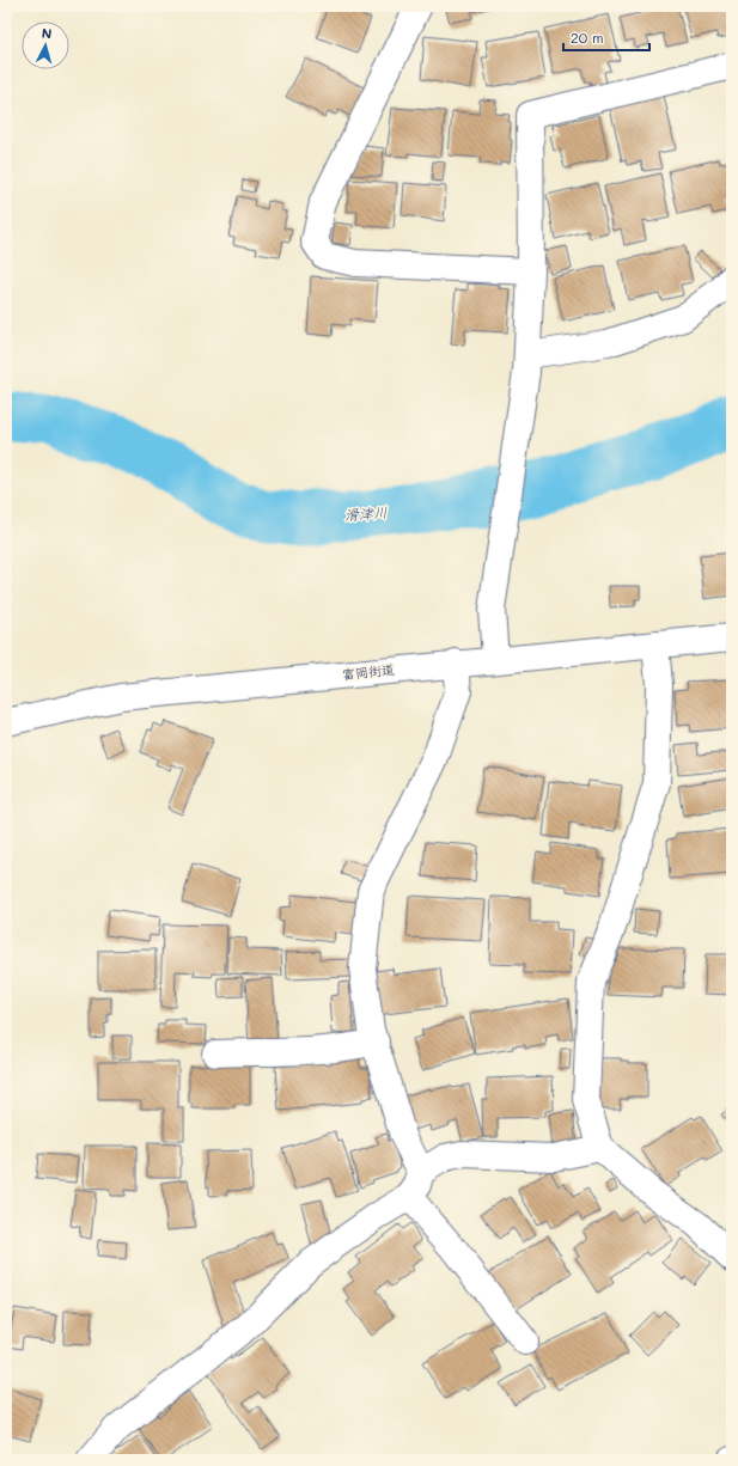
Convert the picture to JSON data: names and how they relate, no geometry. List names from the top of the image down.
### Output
{
  "streets": {
    "street": ["富岡街道"]
  },
  "water": ["滑津川"],
  "scale_bar": "20 m",
  "north": "top"
}
